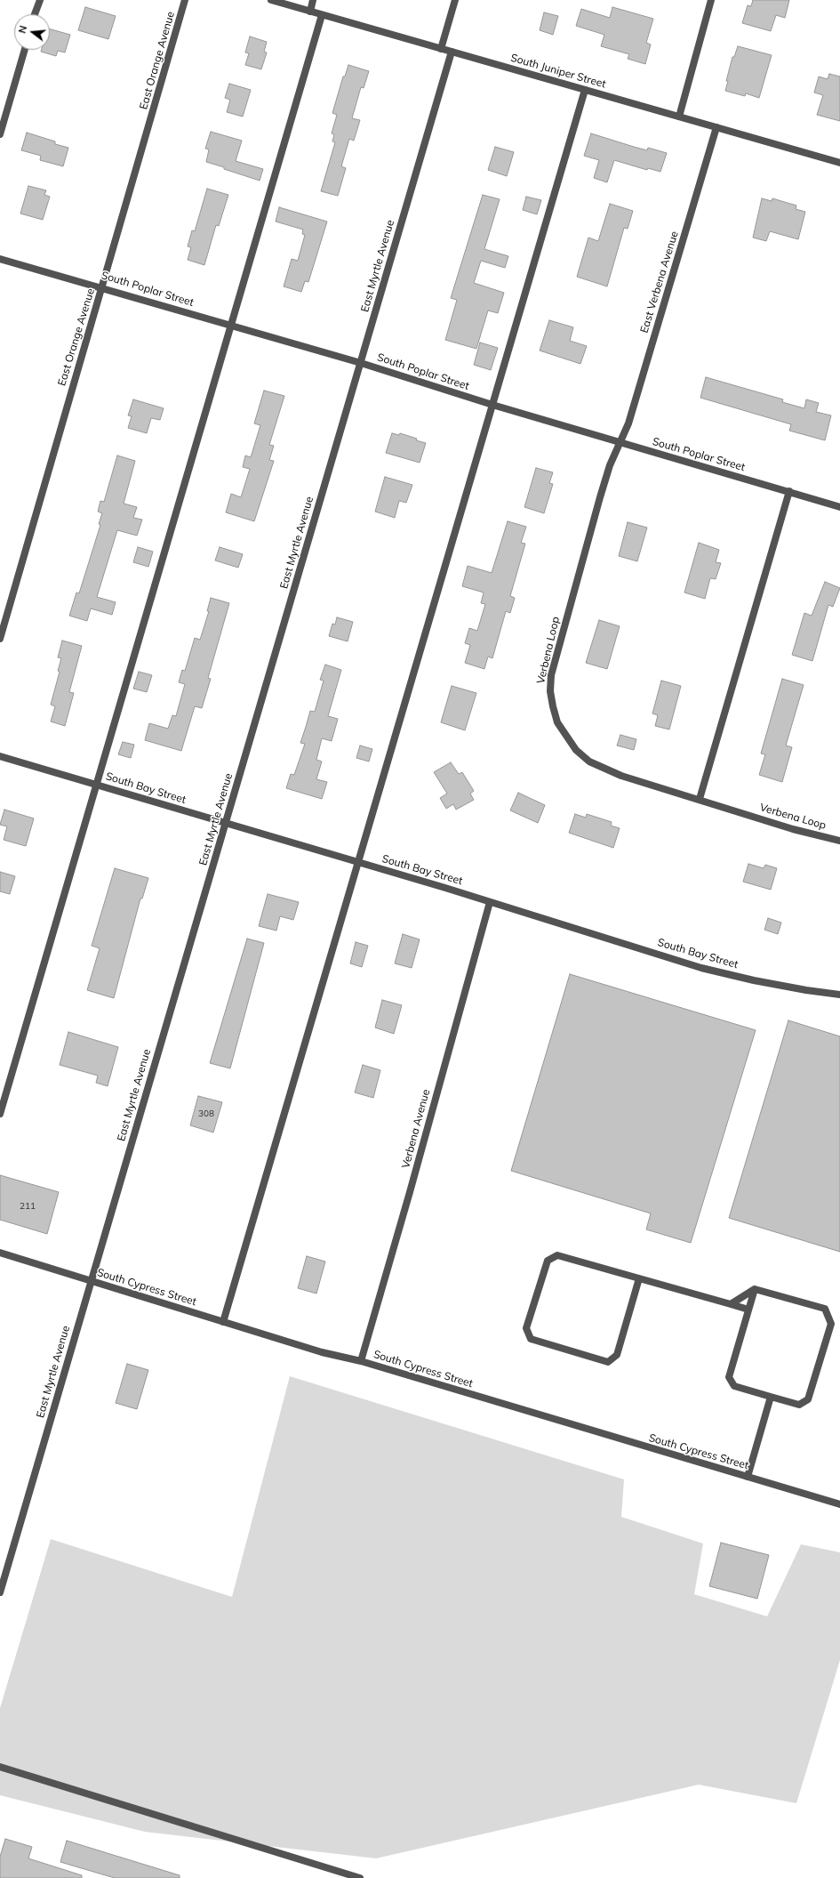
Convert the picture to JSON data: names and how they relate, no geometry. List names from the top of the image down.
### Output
{
  "streets": {
    "street": [
      "East Orange Avenue",
      "South Juniper Street",
      "East Myrtle Avenue",
      "East Verbena Avenue",
      "South Poplar Street",
      "Verbena Loop",
      "South Bay Street",
      "Verbena Avenue",
      "South Cypress Street"
    ]
  },
  "crossings": [
    ["East Orange Avenue", "South Poplar Street"],
    ["South Juniper Street", "East Myrtle Avenue"],
    ["South Juniper Street", "East Verbena Avenue"],
    ["East Myrtle Avenue", "South Poplar Street"],
    ["East Myrtle Avenue", "South Bay Street"],
    ["East Myrtle Avenue", "South Cypress Street"],
    ["East Verbena Avenue", "South Poplar Street"],
    ["East Verbena Avenue", "Verbena Loop"],
    ["South Poplar Street", "Verbena Loop"],
    ["South Bay Street", "Verbena Avenue"],
    ["Verbena Avenue", "South Cypress Street"]
  ],
  "house_numbers": ["308", "211"],
  "north": "left"
}
